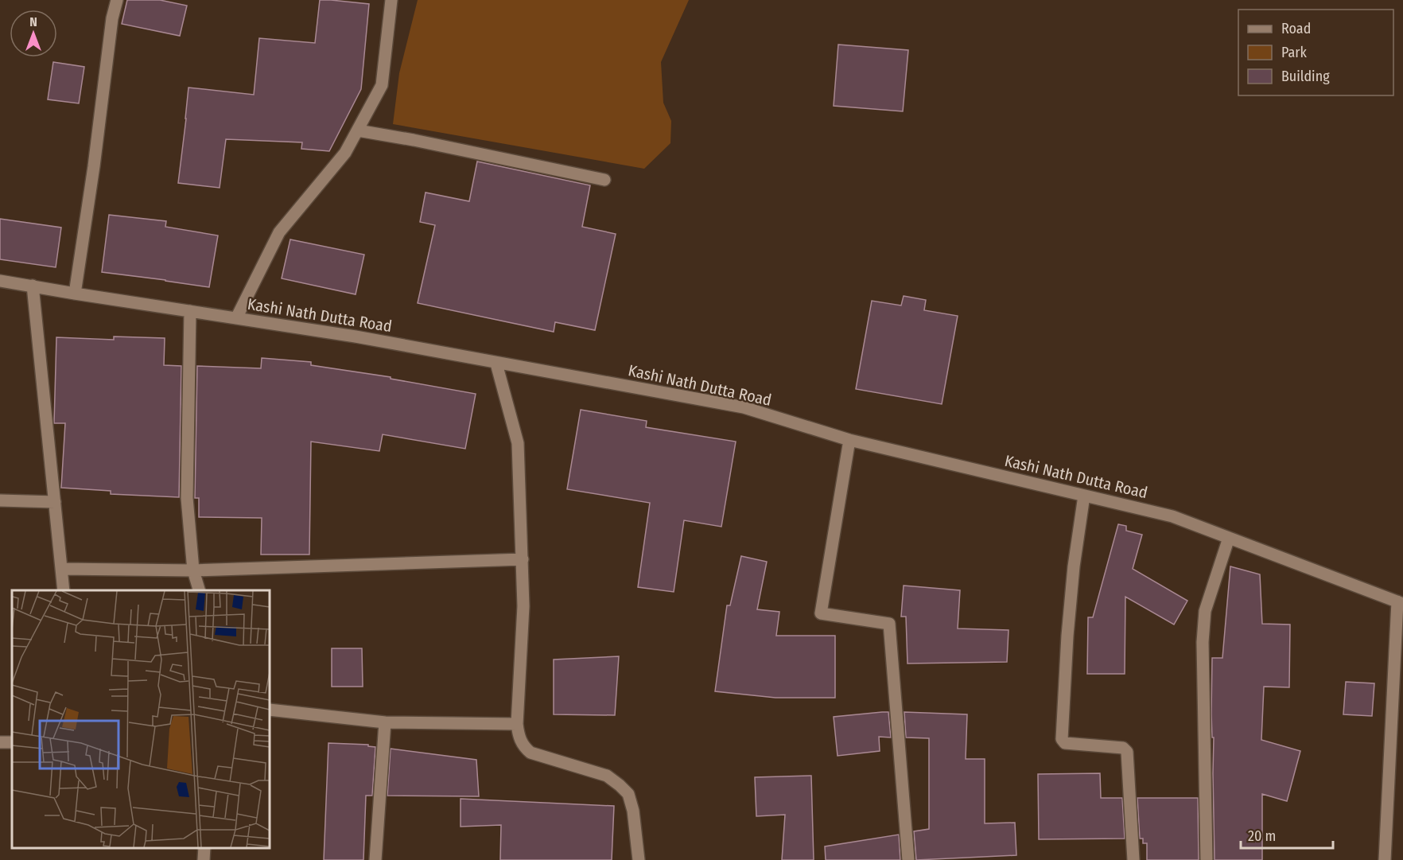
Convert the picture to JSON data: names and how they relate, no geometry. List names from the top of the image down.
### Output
{
  "streets": {
    "street": ["Kashi Nath Dutta Road"]
  },
  "legend": ["Road", "Park", "Building"],
  "scale_bar": "20 m",
  "north": "top"
}
